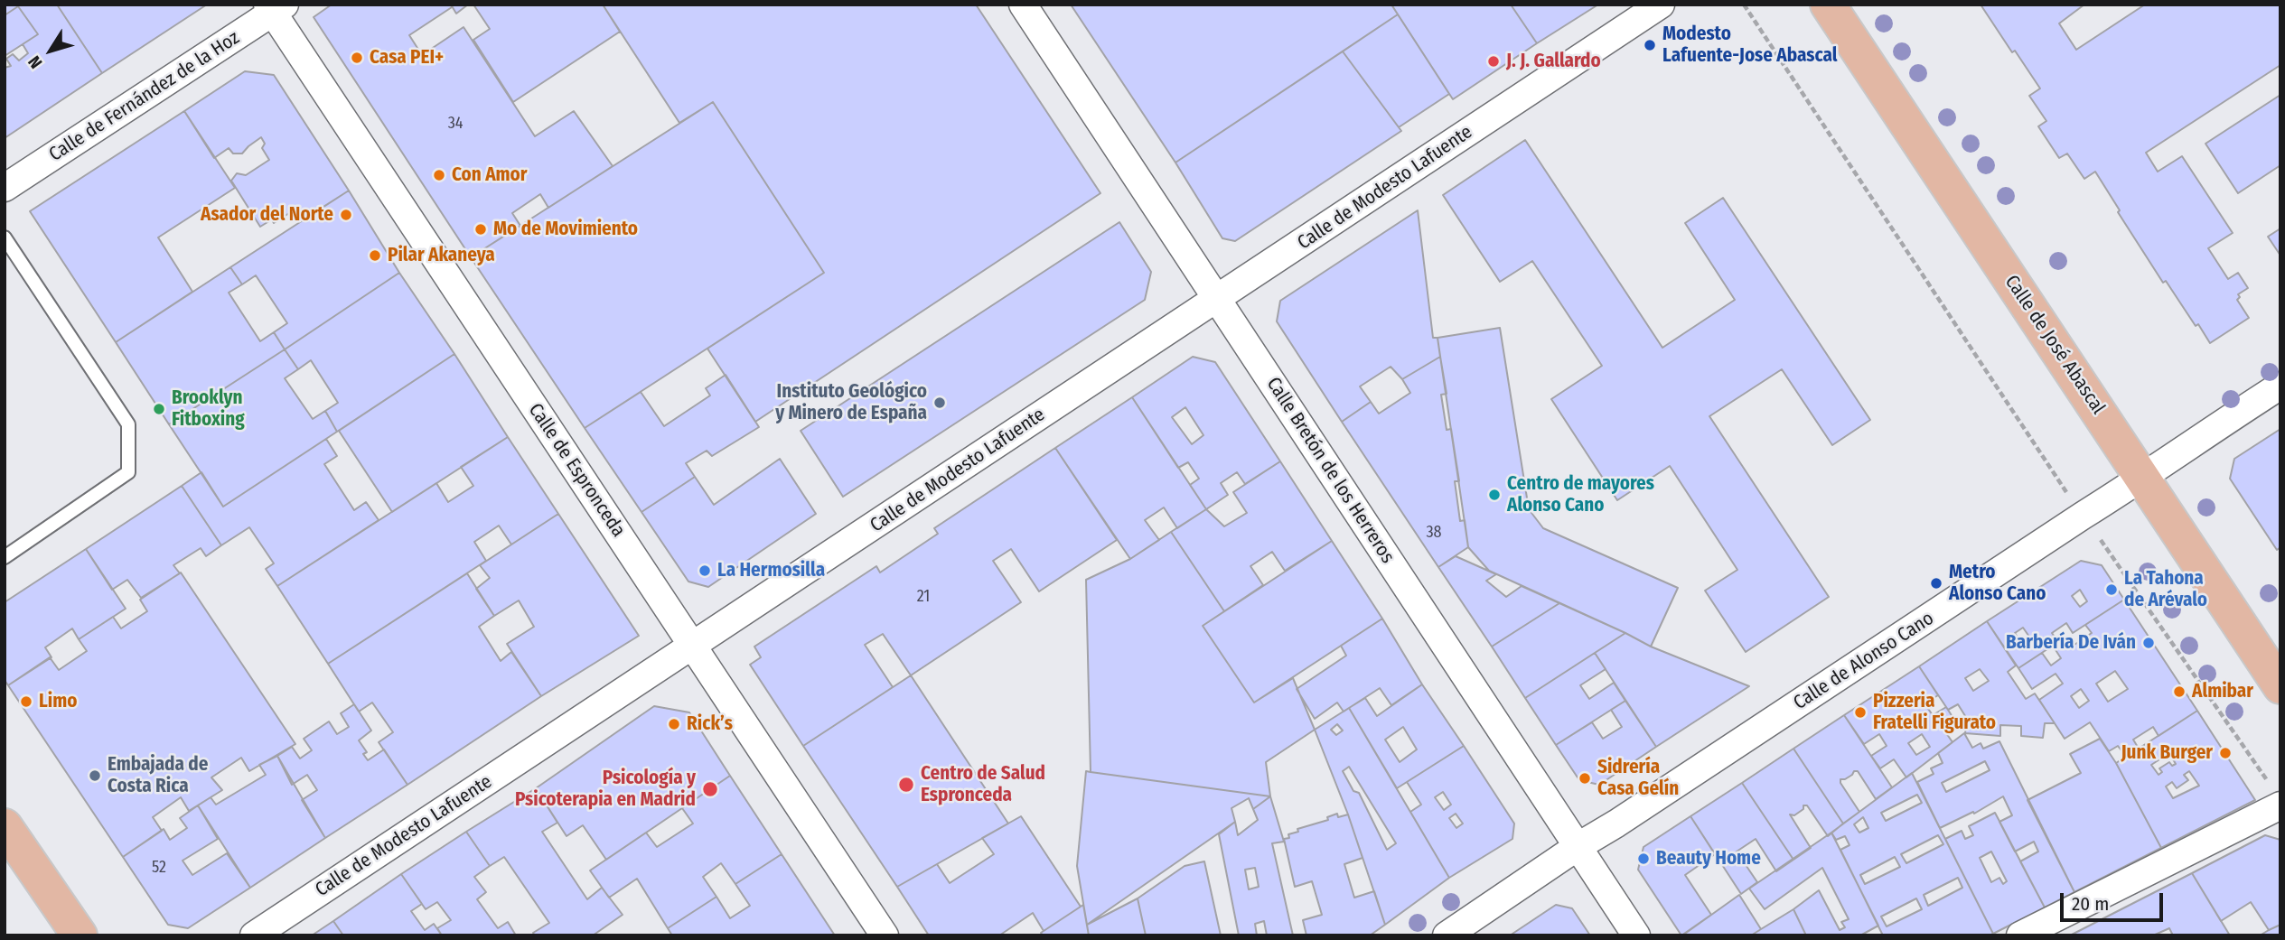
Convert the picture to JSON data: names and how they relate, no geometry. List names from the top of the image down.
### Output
{
  "streets": {
    "main road": ["Calle de José Abascal"],
    "street": [
      "Calle de Fernández de la Hoz",
      "Calle de Modesto Lafuente",
      "Calle de Espronceda",
      "Calle Bretón de los Herreros",
      "Calle de Alonso Cano"
    ]
  },
  "crossings": [
    ["Calle de Fernández de la Hoz", "Calle de Espronceda"],
    ["Calle de Modesto Lafuente", "Calle de Espronceda"],
    ["Calle de Modesto Lafuente", "Calle Bretón de los Herreros"],
    ["Calle de José Abascal", "Calle de Alonso Cano"],
    ["Calle Bretón de los Herreros", "Calle de Alonso Cano"]
  ],
  "places": [
    "Modesto Lafuente-Jose Abascal",
    "Casa PEI+",
    "J. J. Gallardo",
    "Con Amor",
    "Asador del Norte",
    "Mo de Movimiento",
    "Pilar Akaneya",
    "Instituto Geológico y Minero de España",
    "Brooklyn Fitboxing",
    "Centro de mayores Alonso Cano",
    "La Hermosilla",
    "Metro Alonso Cano",
    "La Tahona de Arévalo",
    "Barbería De Iván",
    "Almibar",
    "Limo",
    "Pizzeria Fratelli Figurato",
    "Rick’s",
    "Junk Burger",
    "Embajada de Costa Rica",
    "Sidrería Casa Gelín",
    "Centro de Salud Espronceda",
    "Psicología y Psicoterapia en Madrid",
    "Beauty Home"
  ],
  "house_numbers": [
    "34",
    "38",
    "21",
    "52"
  ],
  "scale_bar": "20 m",
  "north": "bottom left"
}
